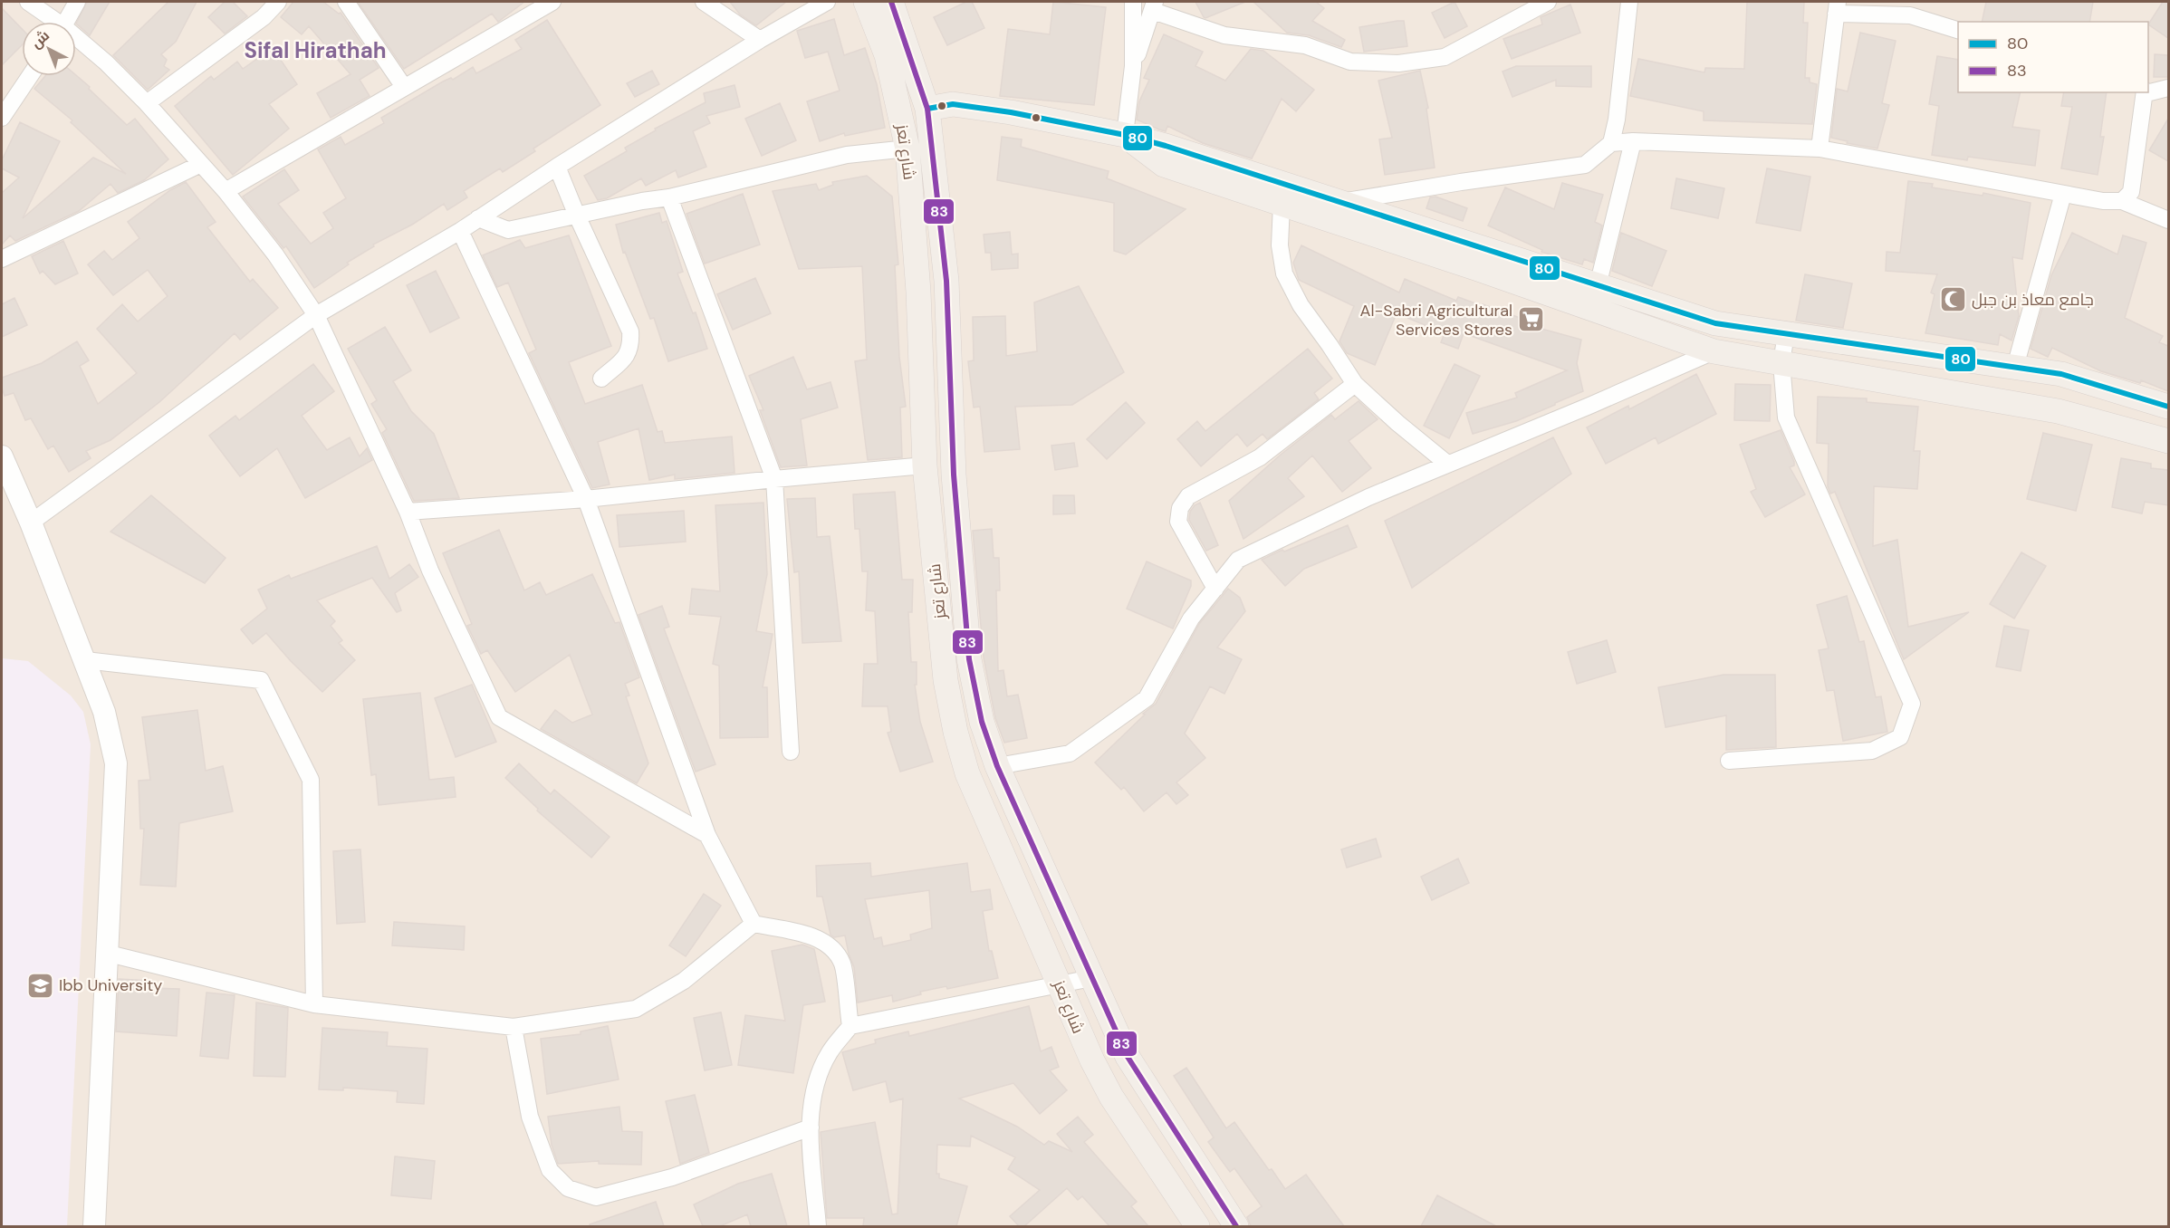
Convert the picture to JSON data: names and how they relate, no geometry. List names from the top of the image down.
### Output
{
  "streets": {
    "main road": ["شارع تعز"]
  },
  "districts": ["Sifal Hirathah"],
  "places": {
    "mosque": ["جامع معاذ بن جبل"],
    "supermarket": ["Al-Sabri Agricultural Services Stores"],
    "school or university": ["Ibb University"]
  },
  "lines": ["transit line 83", "transit line 80"],
  "legend": ["80", "83"],
  "north": "top left"
}
